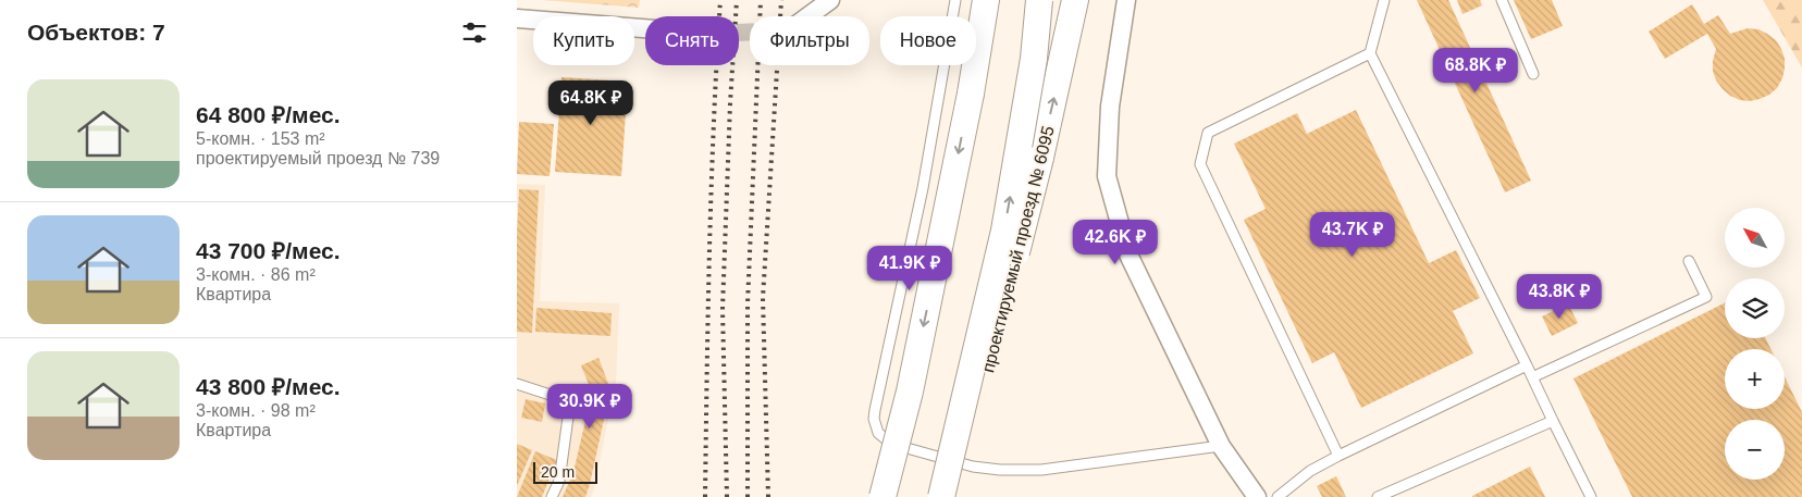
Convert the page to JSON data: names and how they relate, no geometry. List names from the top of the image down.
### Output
{
  "streets": {
    "main road": ["проектируемый проезд № 6095"]
  },
  "scale_bar": "20 m",
  "north": "top left",
  "page": {
    "heading": "Объектов: 7",
    "chip": [
      "Купить",
      "Снять",
      "Фильтры",
      "Новое"
    ],
    "price": [
      "68.8K ₽",
      "64.8K ₽",
      "43.7K ₽",
      "42.6K ₽",
      "41.9K ₽",
      "43.8K ₽",
      "30.9K ₽"
    ],
    "list": [
      {
        "name": "64 800 ₽/мес.",
        "note": "5-комн. · 153 m² · проектируемый проезд № 739"
      },
      {
        "name": "43 700 ₽/мес.",
        "note": "3-комн. · 86 m² · Квартира"
      },
      {
        "name": "43 800 ₽/мес.",
        "note": "3-комн. · 98 m² · Квартира"
      }
    ],
    "map_buttons": ["+", "−"],
    "scale": "20 m"
  }
}
